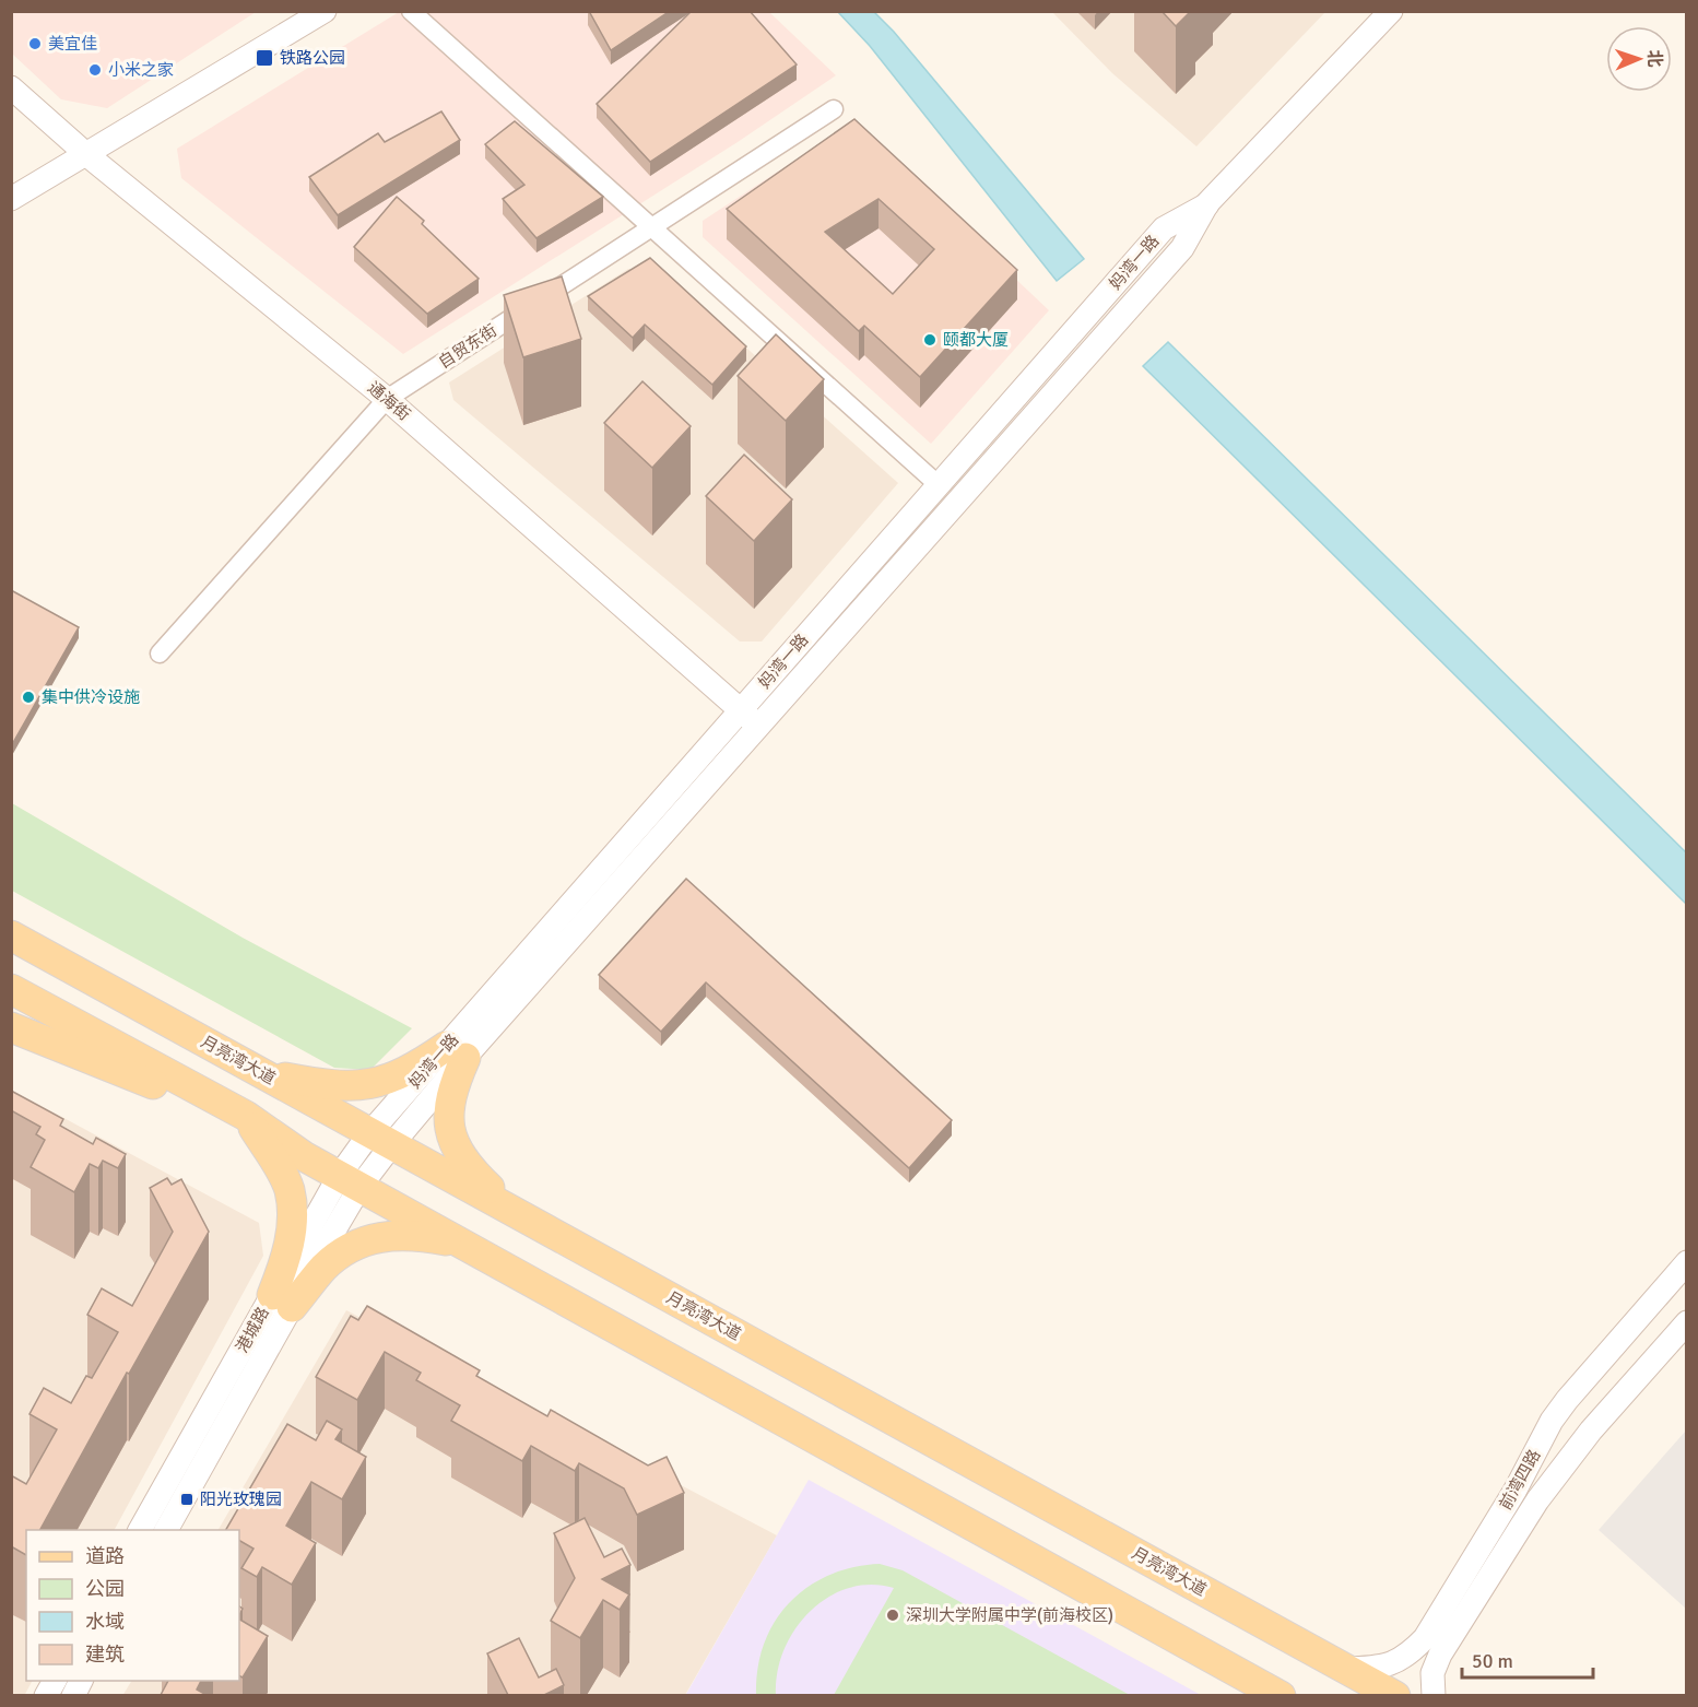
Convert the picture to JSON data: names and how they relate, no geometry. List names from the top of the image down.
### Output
{
  "streets": {
    "main road": ["月亮湾大道"],
    "street": [
      "妈湾一路",
      "自贸东街",
      "通海街",
      "港城路",
      "前湾四路"
    ]
  },
  "crossings": [
    ["妈湾一路", "通海街"],
    ["妈湾一路", "月亮湾大道"],
    ["妈湾一路", "港城路"],
    ["自贸东街", "通海街"],
    ["月亮湾大道", "港城路"],
    ["月亮湾大道", "前湾四路"]
  ],
  "places": {
    "other": [
      "美宜佳",
      "小米之家",
      "颐都大厦",
      "集中供冷设施",
      "深圳大学附属中学(前海校区)"
    ],
    "transit": ["铁路公园", "阳光玫瑰园"]
  },
  "legend": [
    "道路",
    "公园",
    "水域",
    "建筑"
  ],
  "scale_bar": "50 m",
  "north": "right"
}
